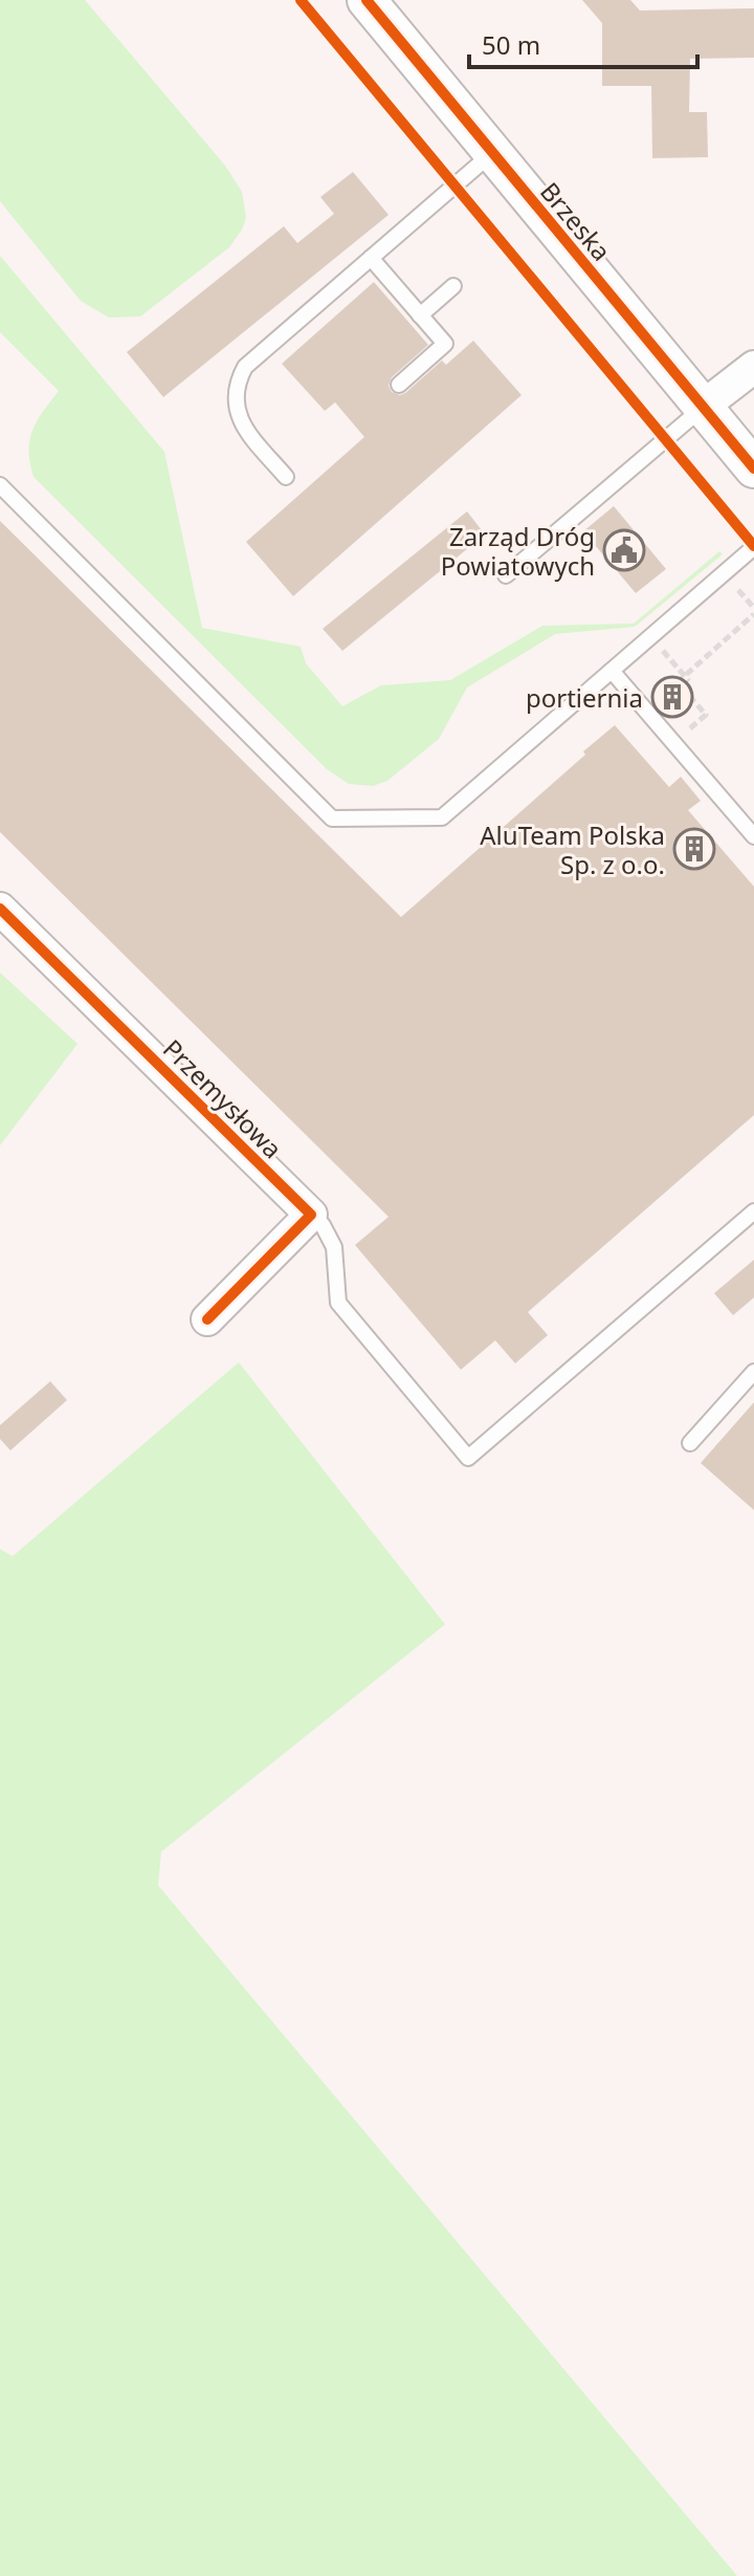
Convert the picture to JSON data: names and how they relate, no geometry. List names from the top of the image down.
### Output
{
  "streets": {
    "street": ["Brzeska", "Przemysłowa"]
  },
  "places": {
    "public building": ["Zarząd Dróg Powiatowych"],
    "building": ["portiernia", "AluTeam Polska Sp. z o.o."]
  },
  "scale_bar": "50 m"
}
